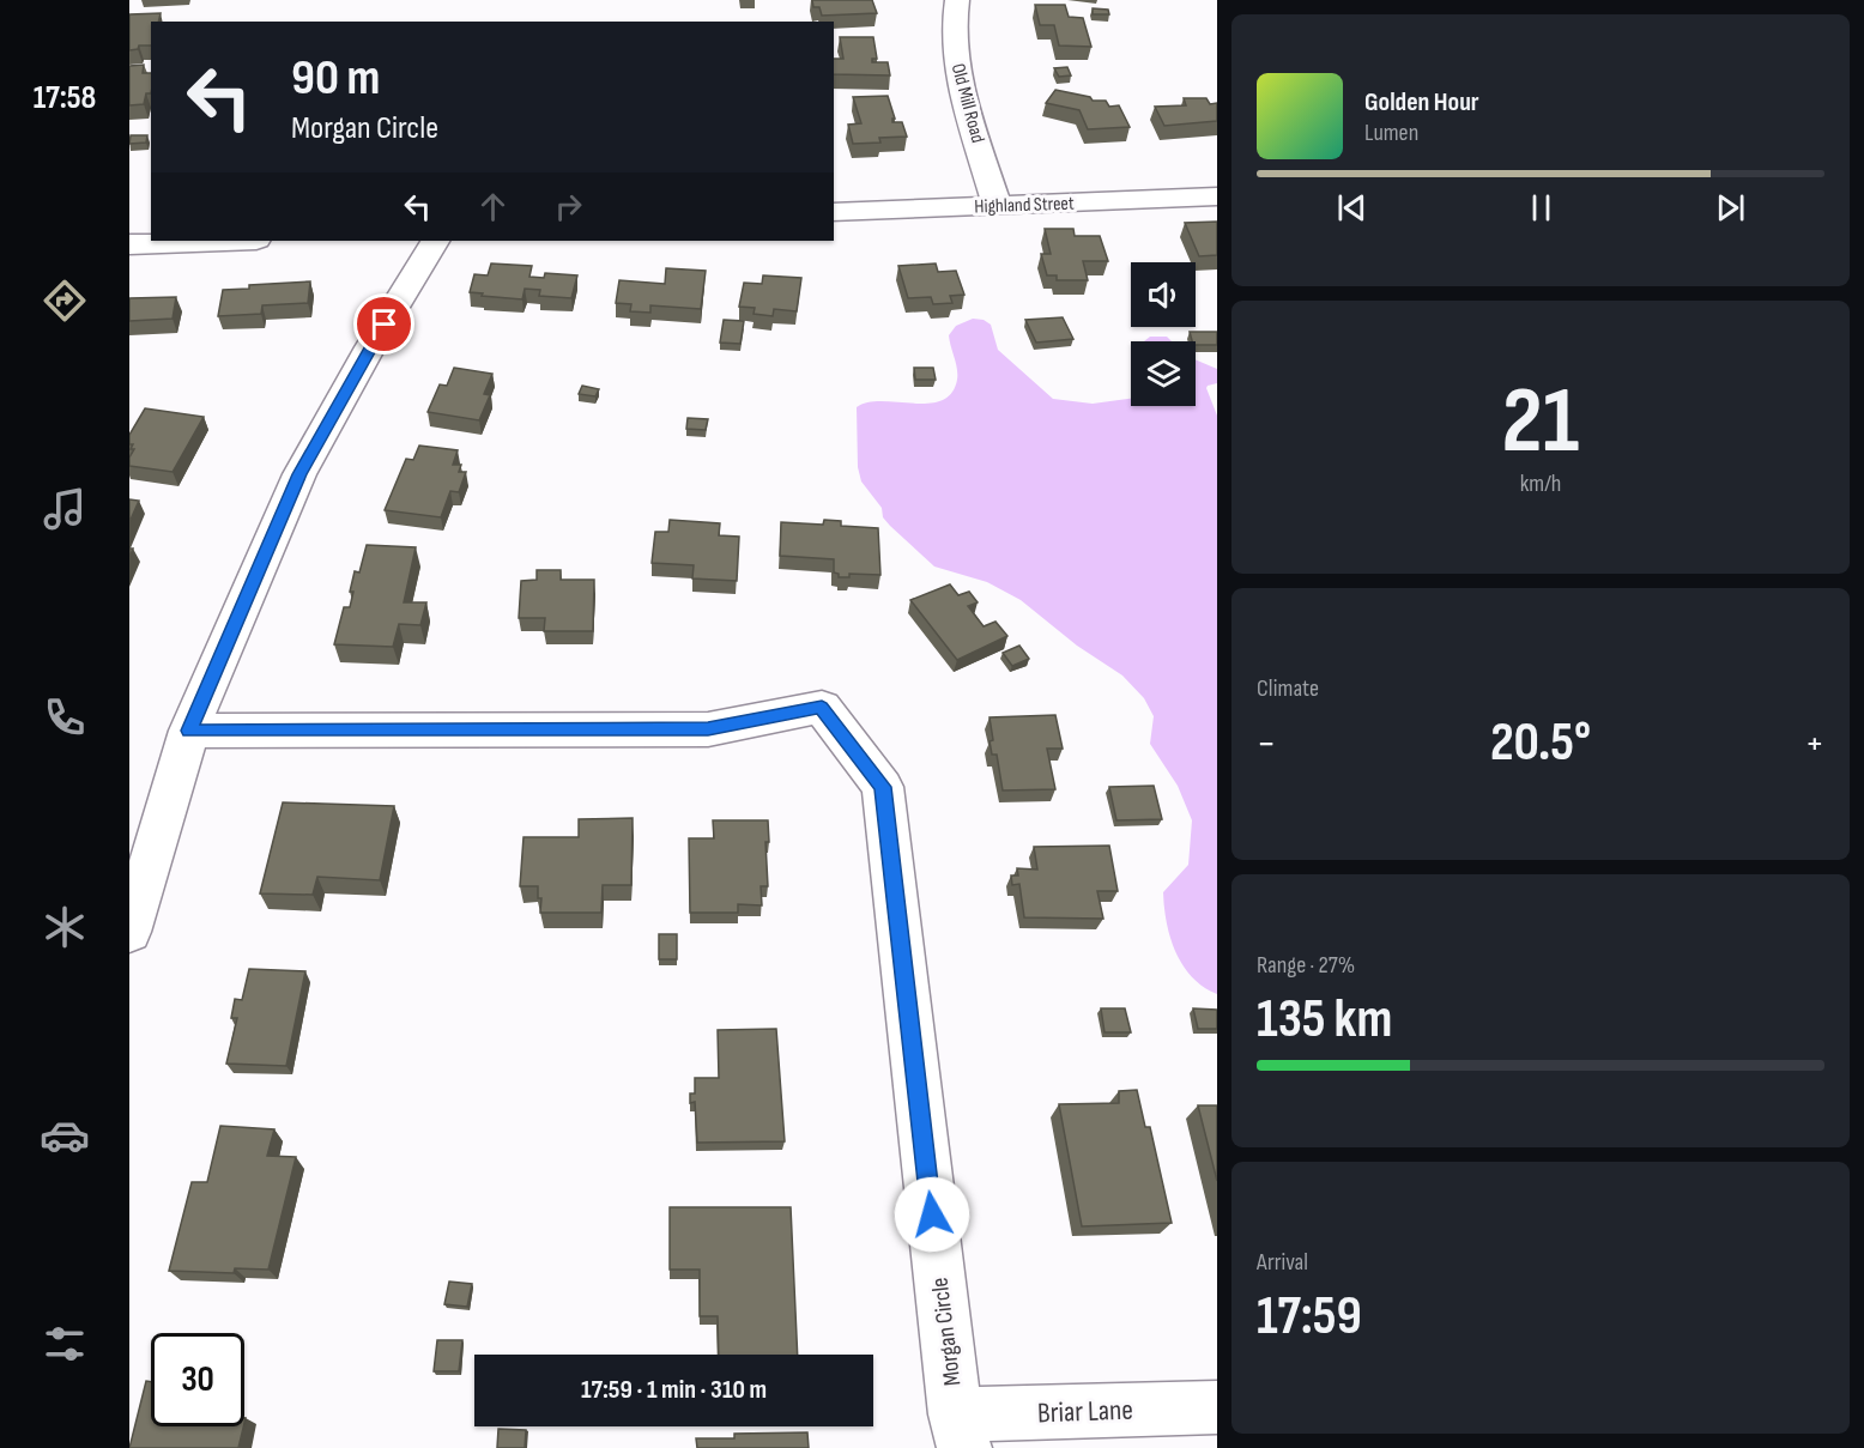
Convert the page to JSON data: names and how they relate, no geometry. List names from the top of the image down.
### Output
{
  "streets": {
    "street": [
      "Old Mill Road",
      "Highland Street",
      "Morgan Circle",
      "Briar Lane"
    ]
  },
  "crossings": [
    ["Old Mill Road", "Highland Street"],
    ["Morgan Circle", "Briar Lane"]
  ],
  "page": {
    "tabs": "17:58",
    "turn": ["90 m", "Morgan Circle"],
    "song": ["Golden Hour", "Lumen"],
    "tile": [
      ["21", "km/h"],
      "Climate",
      ["Range · 27%", "135 km"],
      ["Arrival", "17:59"]
    ],
    "heat": ["−", "20.5°", "+"],
    "limit": "30",
    "trip": "17:59 · 1 min · 310 m"
  }
}
